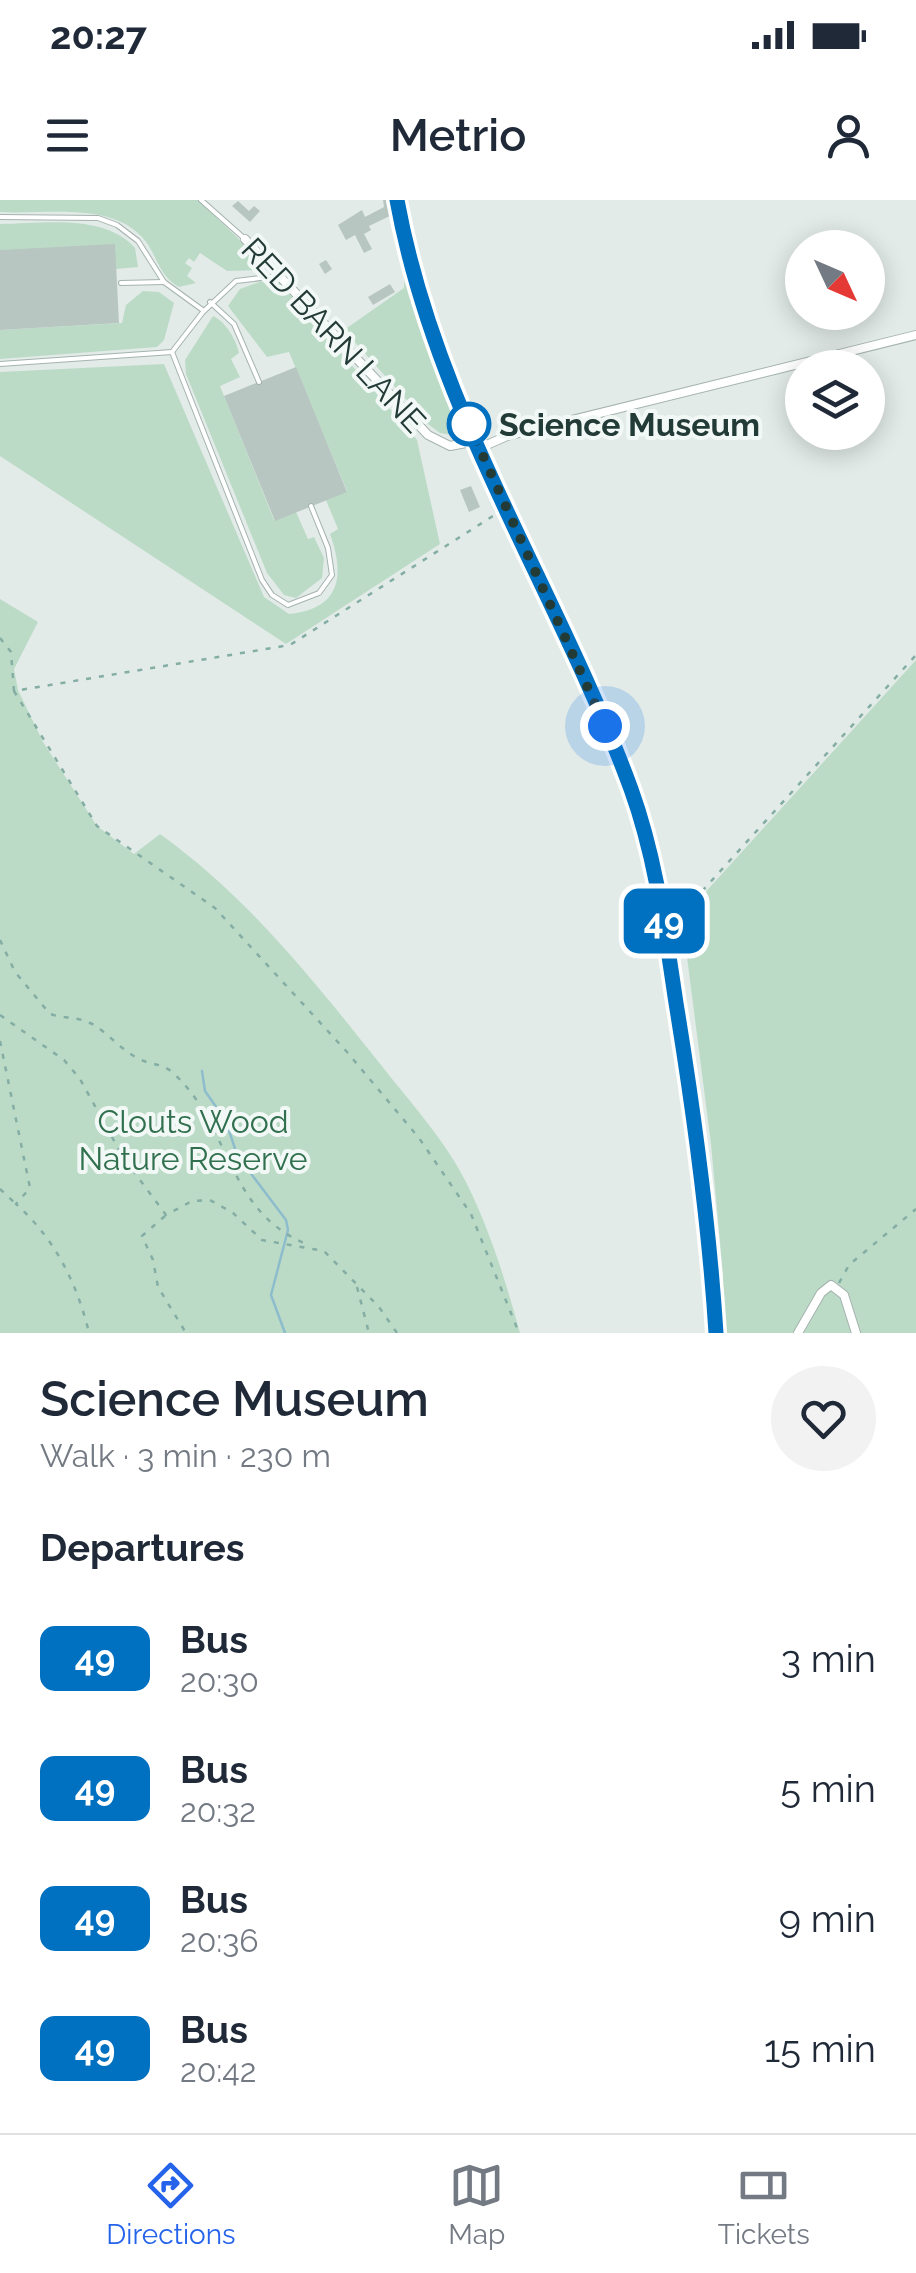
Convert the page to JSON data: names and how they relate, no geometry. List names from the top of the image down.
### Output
{
  "streets": {
    "street": ["RED BARN LANE"]
  },
  "parks": ["Clouts Wood Nature Reserve"],
  "places": ["Science Museum"],
  "lines": ["bus line 49"],
  "north": "bottom right",
  "page": {
    "status": "20:27",
    "header": "Metrio",
    "on_map": "49",
    "heading": [
      ["Science Museum", "Walk · 3 min · 230 m"],
      "Departures"
    ],
    "list": [
      {
        "mark": "49",
        "name": "Bus",
        "note": "20:30",
        "value": "3 min"
      },
      {
        "mark": "49",
        "name": "Bus",
        "note": "20:32",
        "value": "5 min"
      },
      {
        "mark": "49",
        "name": "Bus",
        "note": "20:36",
        "value": "9 min"
      },
      {
        "mark": "49",
        "name": "Bus",
        "note": "20:42",
        "value": "15 min"
      }
    ],
    "tabs": ["Directions", "Map", "Tickets"]
  }
}
